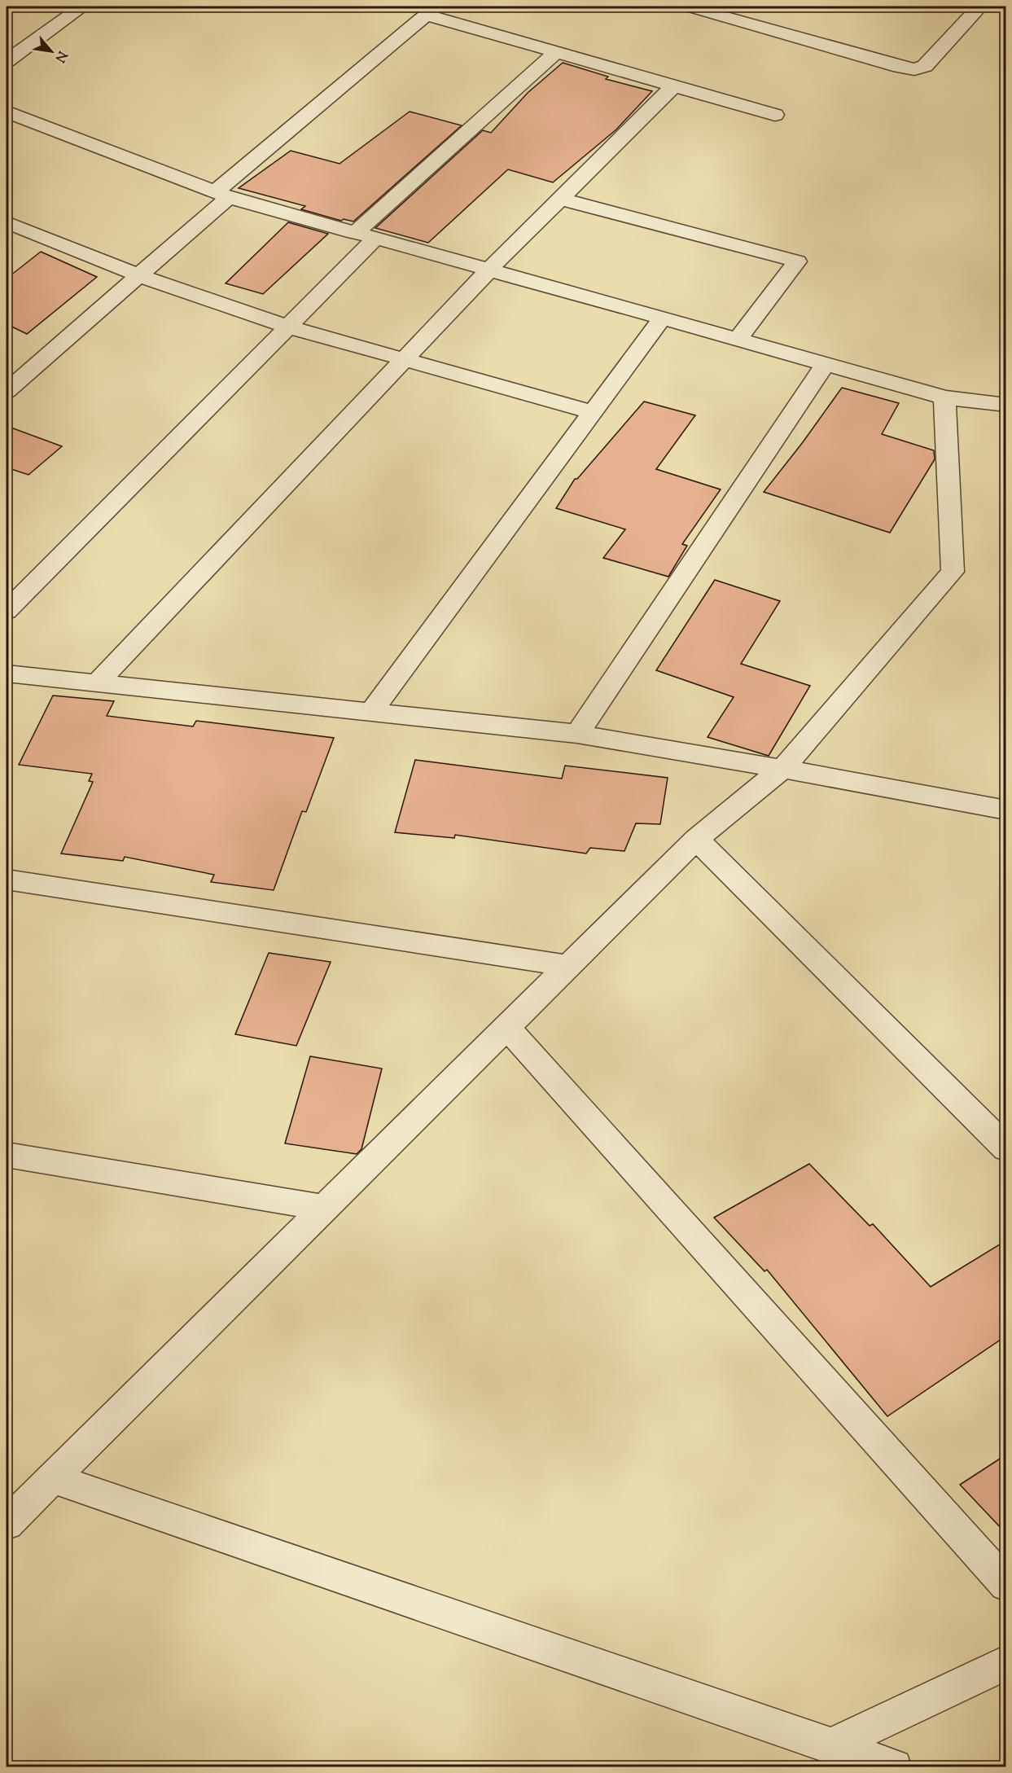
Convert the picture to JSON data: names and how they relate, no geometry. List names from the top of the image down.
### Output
{
  "north": "bottom right"
}
